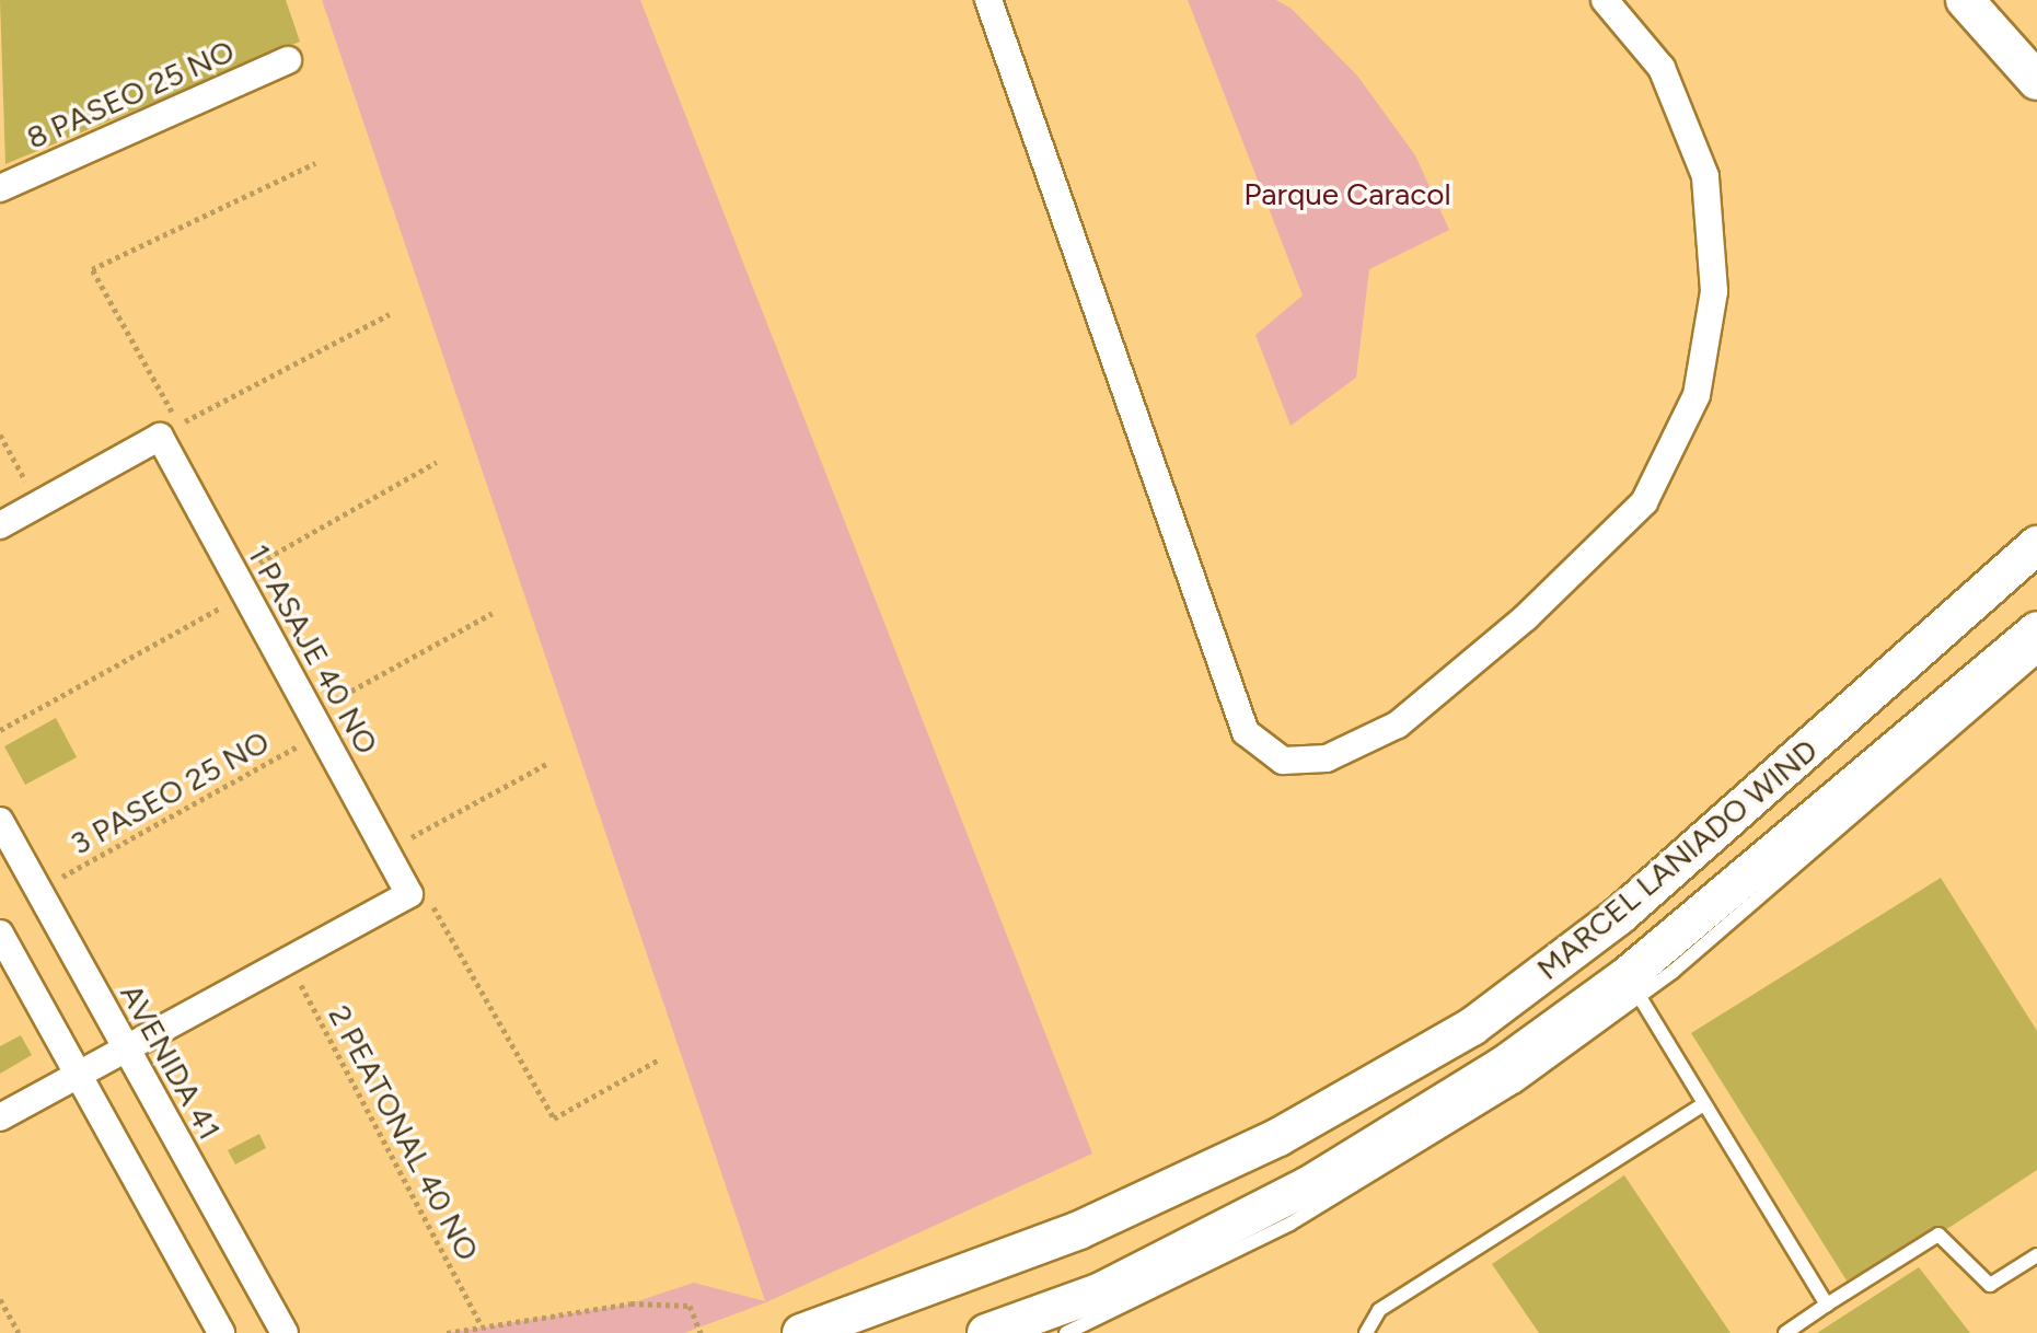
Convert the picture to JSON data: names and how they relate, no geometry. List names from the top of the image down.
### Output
{
  "streets": {
    "main road": ["MARCEL LANIADO WIND"],
    "street": ["8 PASEO 25 NO", "1 PASAJE 40 NO", "AVENIDA 41"],
    "path": ["3 PASEO 25 NO", "2 PEATONAL 40 NO"]
  },
  "crossings": [
    ["1 PASAJE 40 NO", "3 PASEO 25 NO"],
    ["3 PASEO 25 NO", "AVENIDA 41"]
  ],
  "parks": ["Parque Caracol"]
}
